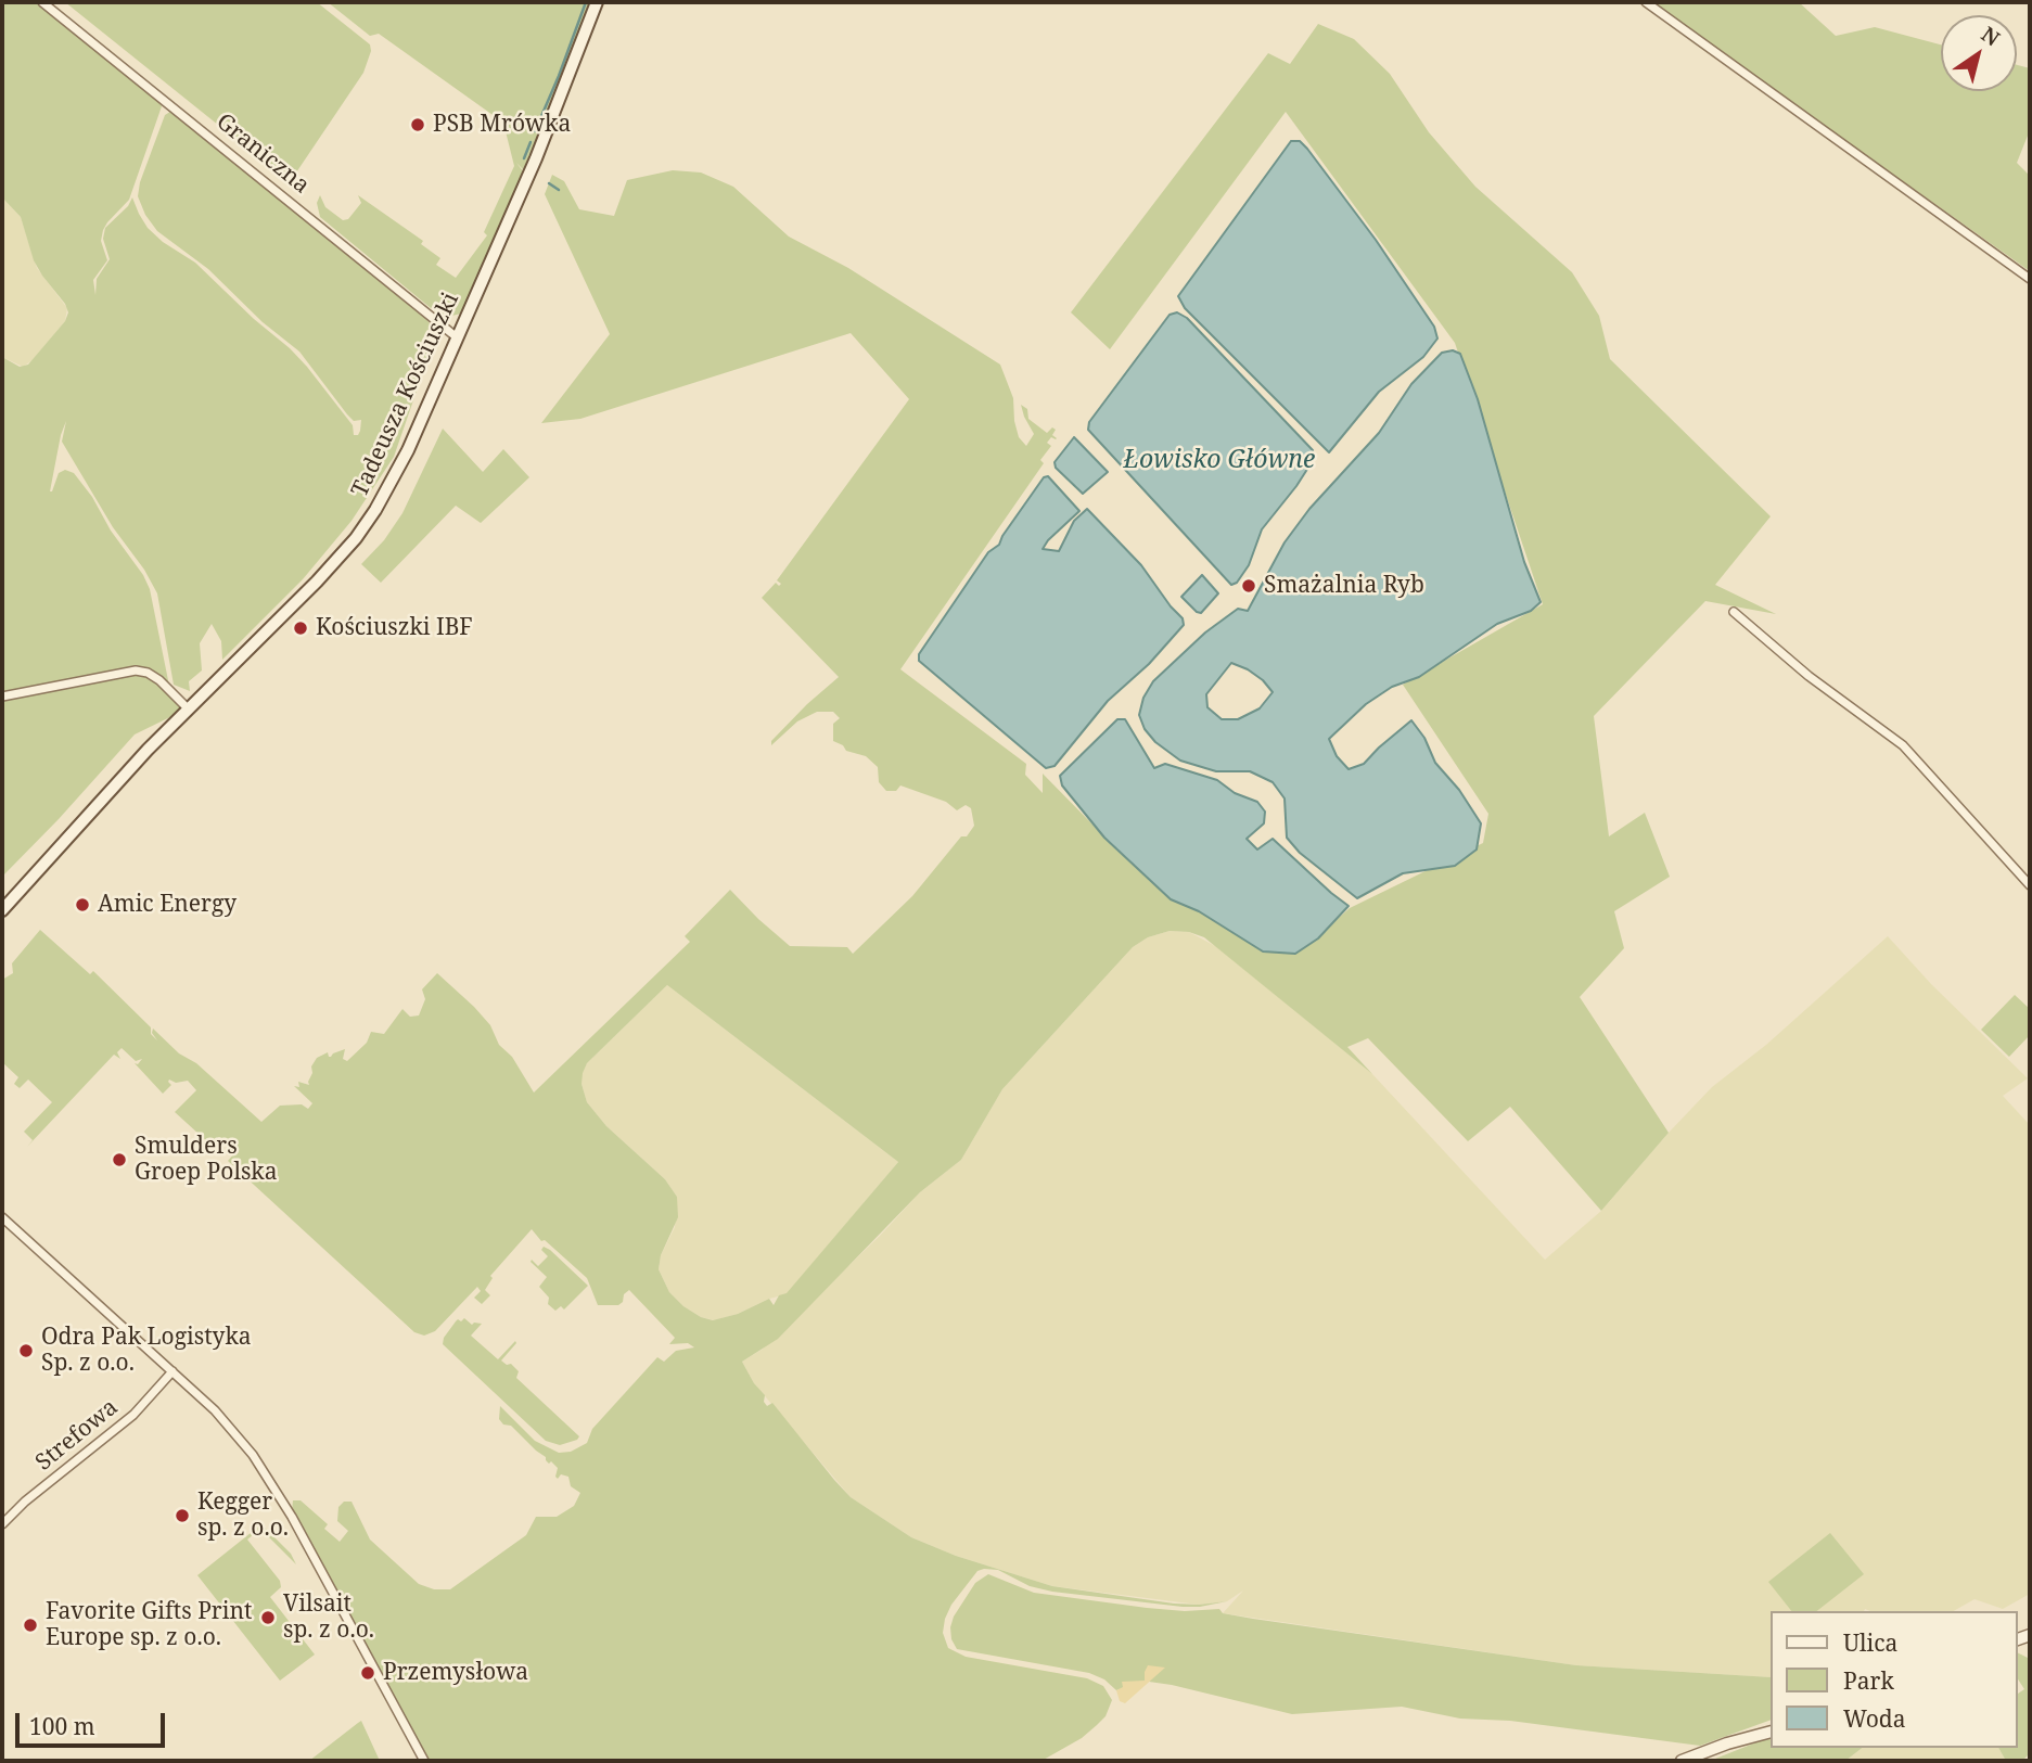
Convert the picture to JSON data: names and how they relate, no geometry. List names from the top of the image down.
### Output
{
  "streets": {
    "main road": ["Tadeusza Kościuszki"],
    "street": ["Graniczna", "Strefowa"]
  },
  "crossings": [
    ["Graniczna", "Tadeusza Kościuszki"]
  ],
  "water": ["Łowisko Główne"],
  "places": [
    "PSB Mrówka",
    "Smażalnia Ryb",
    "Kościuszki IBF",
    "Amic Energy",
    "Smulders Groep Polska",
    "Odra Pak Logistyka Sp. z o.o.",
    "Kegger sp. z o.o.",
    "Vilsait sp. z o.o.",
    "Favorite Gifts Print Europe sp. z o.o.",
    "Przemysłowa"
  ],
  "legend": ["Ulica", "Park", "Woda"],
  "scale_bar": "100 m",
  "north": "top right"
}
